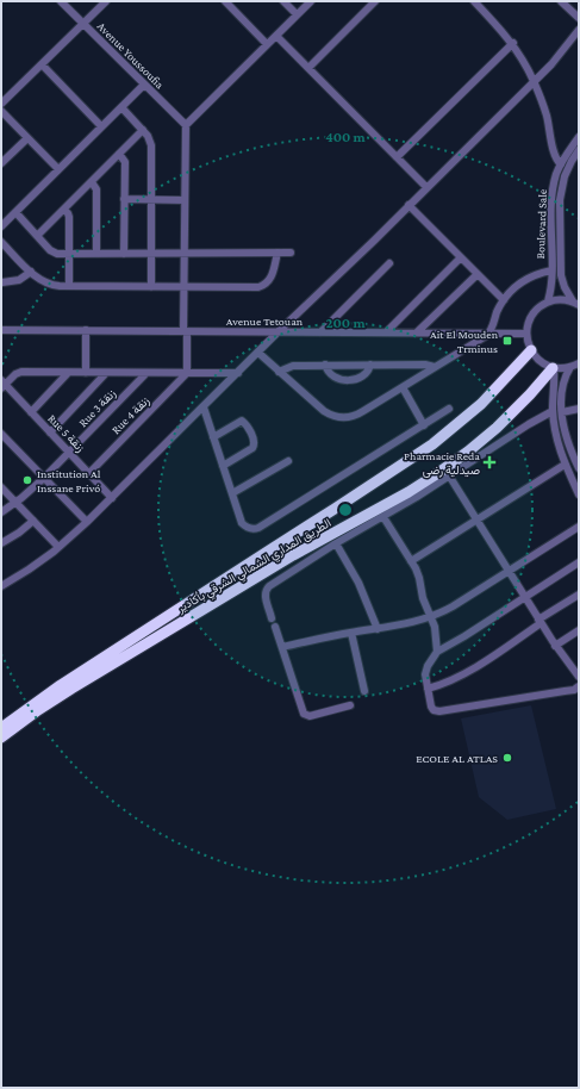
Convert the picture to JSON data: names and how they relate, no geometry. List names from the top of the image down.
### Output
{
  "streets": {
    "highway": ["الطريق المداري الشمالي الشرقي بأكادير"],
    "street": [
      "Avenue Youssoufia",
      "Boulevard Sale",
      "Avenue Tetouan",
      "Rue 3 زنقة",
      "Rue 4 زنقة",
      "Rue 5 زنقة"
    ]
  },
  "crossings": [
    ["Rue 3 زنقة", "Rue 5 زنقة"],
    ["Rue 4 زنقة", "Rue 5 زنقة"]
  ],
  "places": {
    "transit": ["Ait El Mouden Trminus"],
    "health": ["Pharmacie Reda صيدلية رضى"],
    "other": ["Institution Al Inssane Privó", "ECOLE AL ATLAS"]
  },
  "rings": ["400 m", "200 m"]
}
